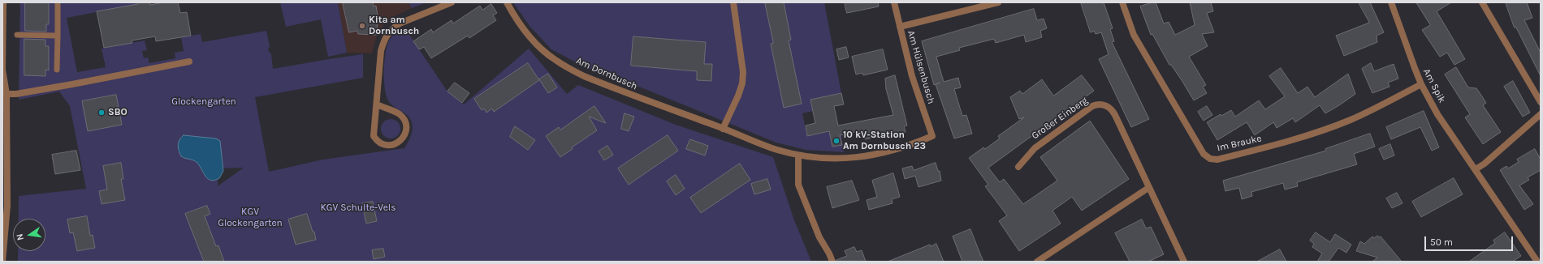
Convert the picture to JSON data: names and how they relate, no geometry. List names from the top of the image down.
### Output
{
  "streets": {
    "street": [
      "Am Hülsenbusch",
      "Am Dornbusch",
      "Am Spik",
      "Großer Einberg",
      "Im Brauke"
    ]
  },
  "crossings": [
    ["Am Hülsenbusch", "Am Dornbusch"],
    ["Am Spik", "Im Brauke"]
  ],
  "parks": ["Glockengarten", "KGV Schulte-Vels", "KGV Glockengarten"],
  "places": ["Kita am Dornbusch", "SBO", "10 kV-Station Am Dornbusch 23"],
  "scale_bar": "50 m",
  "north": "left"
}
